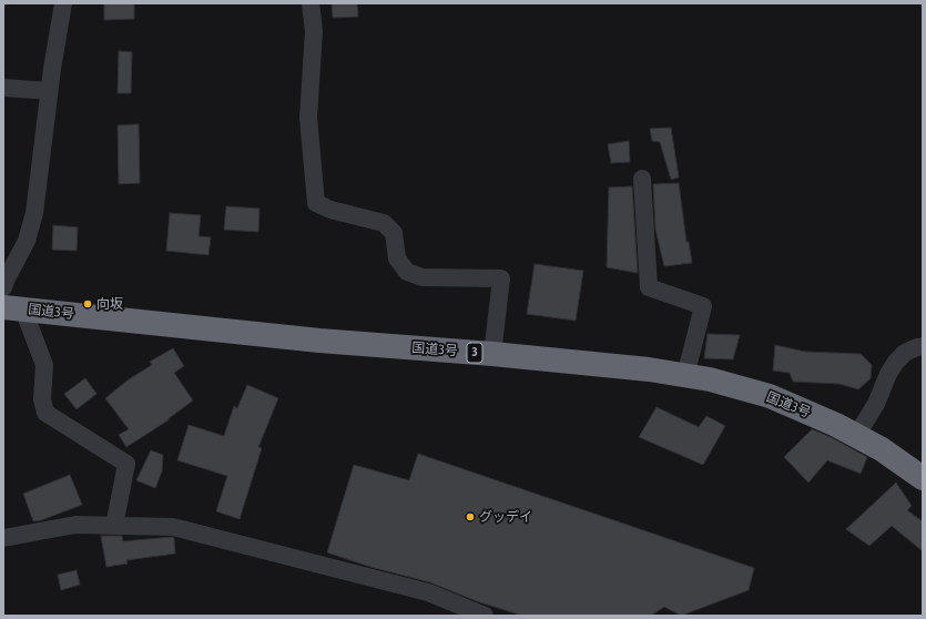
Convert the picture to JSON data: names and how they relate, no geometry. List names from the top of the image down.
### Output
{
  "streets": {
    "highway": ["国道3号", "3"]
  },
  "places": ["向坂", "グッデイ"]
}
